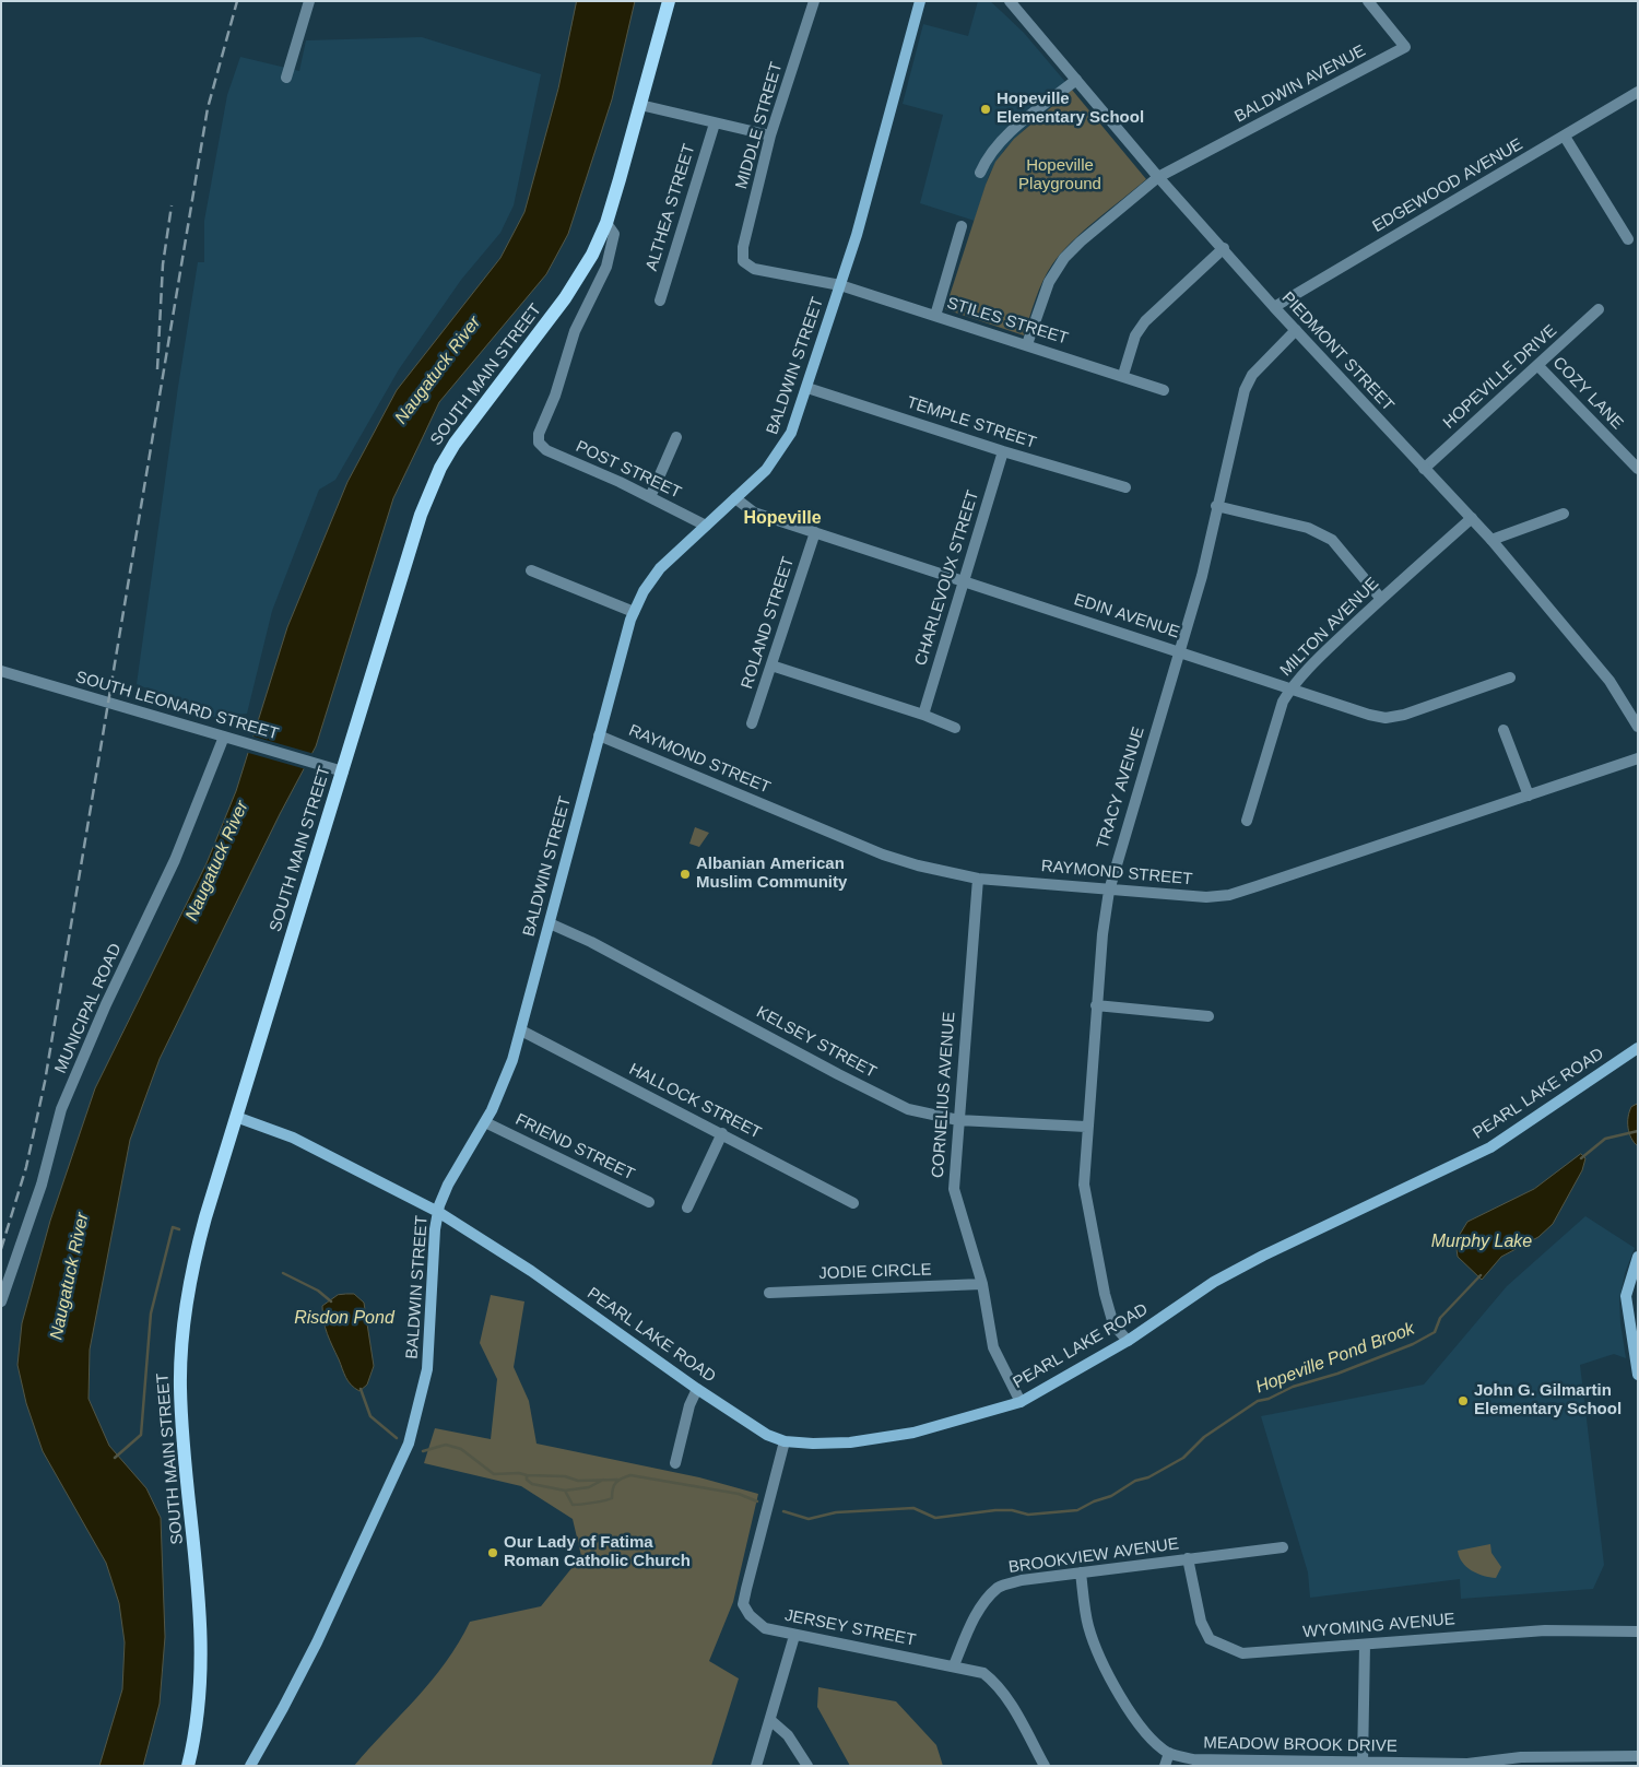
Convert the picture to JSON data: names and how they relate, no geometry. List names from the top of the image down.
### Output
{
  "streets": {
    "main road": ["BALDWIN STREET", "SOUTH MAIN STREET", "PEARL LAKE ROAD"],
    "street": [
      "BALDWIN AVENUE",
      "MIDDLE STREET",
      "EDGEWOOD AVENUE",
      "ALTHEA STREET",
      "STILES STREET",
      "PIEDMONT STREET",
      "HOPEVILLE DRIVE",
      "COZY LANE",
      "TEMPLE STREET",
      "POST STREET",
      "CHARLEVOUX STREET",
      "EDIN AVENUE",
      "ROLAND STREET",
      "MILTON AVENUE",
      "SOUTH LEONARD STREET",
      "RAYMOND STREET",
      "TRACY AVENUE",
      "MUNICIPAL ROAD",
      "KELSEY STREET",
      "CORNELIUS AVENUE",
      "HALLOCK STREET",
      "FRIEND STREET",
      "JODIE CIRCLE",
      "BROOKVIEW AVENUE",
      "WYOMING AVENUE",
      "JERSEY STREET",
      "MEADOW BROOK DRIVE"
    ]
  },
  "crossings": [
    ["BALDWIN AVENUE", "PIEDMONT STREET"],
    ["MIDDLE STREET", "STILES STREET"],
    ["EDGEWOOD AVENUE", "PIEDMONT STREET"],
    ["STILES STREET", "BALDWIN STREET"],
    ["PIEDMONT STREET", "HOPEVILLE DRIVE"],
    ["PIEDMONT STREET", "MILTON AVENUE"],
    ["PIEDMONT STREET", "TRACY AVENUE"],
    ["BALDWIN STREET", "TEMPLE STREET"],
    ["BALDWIN STREET", "POST STREET"],
    ["BALDWIN STREET", "EDIN AVENUE"],
    ["BALDWIN STREET", "RAYMOND STREET"],
    ["BALDWIN STREET", "KELSEY STREET"],
    ["BALDWIN STREET", "PEARL LAKE ROAD"],
    ["BALDWIN STREET", "HALLOCK STREET"],
    ["BALDWIN STREET", "FRIEND STREET"],
    ["SOUTH MAIN STREET", "POST STREET"],
    ["SOUTH MAIN STREET", "SOUTH LEONARD STREET"],
    ["SOUTH MAIN STREET", "PEARL LAKE ROAD"],
    ["HOPEVILLE DRIVE", "COZY LANE"],
    ["TEMPLE STREET", "CHARLEVOUX STREET"],
    ["CHARLEVOUX STREET", "EDIN AVENUE"],
    ["EDIN AVENUE", "ROLAND STREET"],
    ["EDIN AVENUE", "MILTON AVENUE"],
    ["EDIN AVENUE", "TRACY AVENUE"],
    ["SOUTH LEONARD STREET", "MUNICIPAL ROAD"],
    ["RAYMOND STREET", "TRACY AVENUE"],
    ["RAYMOND STREET", "CORNELIUS AVENUE"],
    ["TRACY AVENUE", "KELSEY STREET"],
    ["TRACY AVENUE", "PEARL LAKE ROAD"],
    ["KELSEY STREET", "CORNELIUS AVENUE"],
    ["PEARL LAKE ROAD", "CORNELIUS AVENUE"],
    ["PEARL LAKE ROAD", "JERSEY STREET"],
    ["CORNELIUS AVENUE", "JODIE CIRCLE"],
    ["BROOKVIEW AVENUE", "WYOMING AVENUE"],
    ["BROOKVIEW AVENUE", "JERSEY STREET"],
    ["BROOKVIEW AVENUE", "MEADOW BROOK DRIVE"]
  ],
  "districts": ["Hopeville"],
  "water": [
    "Naugatuck River",
    "Murphy Lake",
    "Risdon Pond",
    "Hopeville Pond Brook"
  ],
  "parks": ["Hopeville Playground"],
  "places": [
    "Hopeville Elementary School",
    "Albanian American Muslim Community",
    "John G. Gilmartin Elementary School",
    "Our Lady of Fatima Roman Catholic Church"
  ]
}
